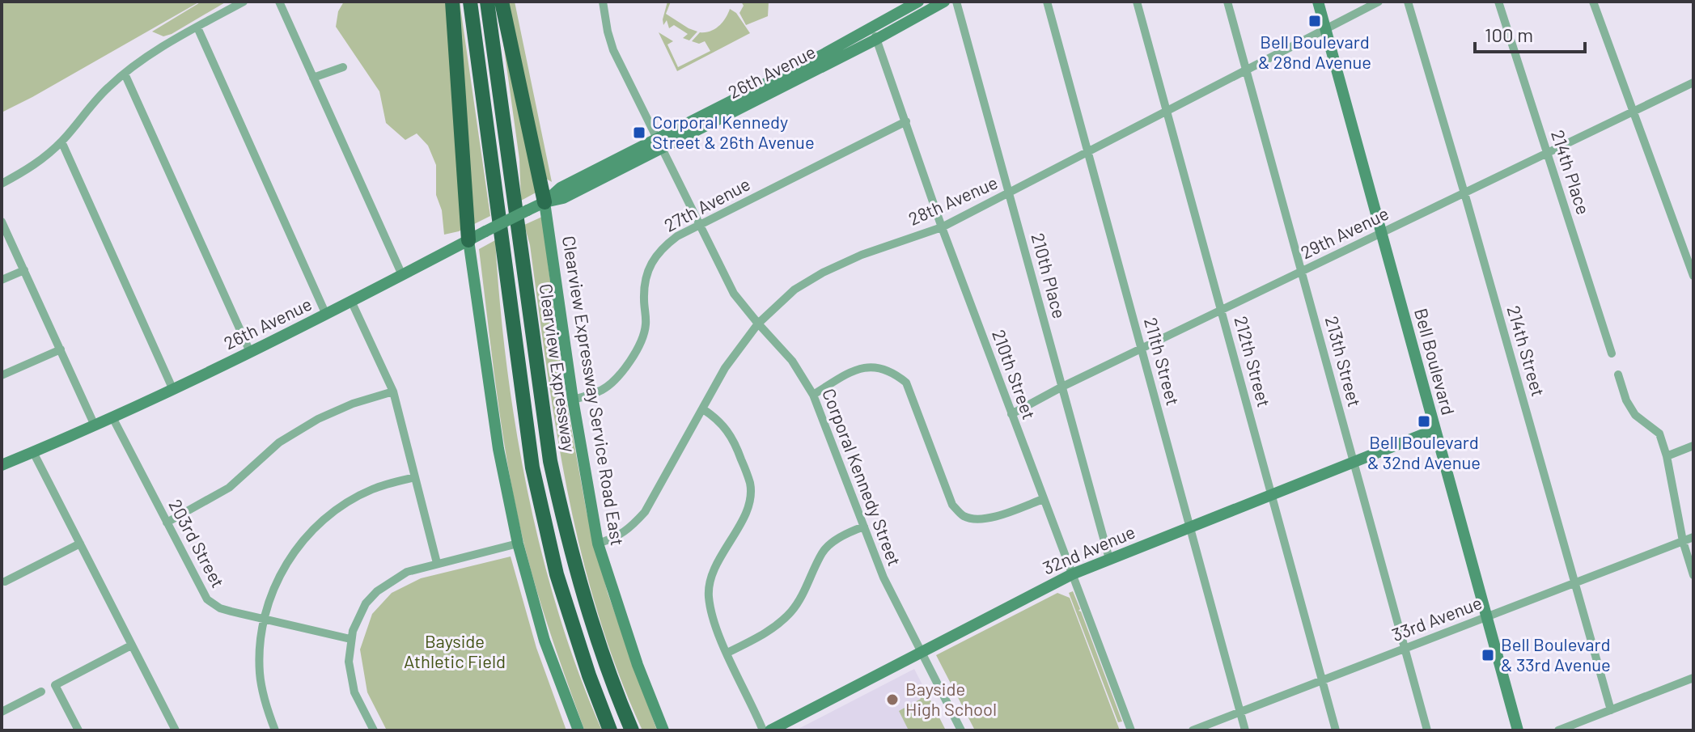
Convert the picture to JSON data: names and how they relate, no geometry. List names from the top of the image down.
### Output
{
  "streets": {
    "highway": ["Clearview Expressway"],
    "street": [
      "26th Avenue",
      "214th Place",
      "28th Avenue",
      "27th Avenue",
      "29th Avenue",
      "210th Place",
      "214th Street",
      "211th Street",
      "212th Street",
      "213th Street",
      "Bell Boulevard",
      "210th Street",
      "Clearview Expressway Service Road East",
      "Corporal Kennedy Street",
      "203rd Street",
      "32nd Avenue",
      "33rd Avenue"
    ]
  },
  "crossings": [
    ["26th Avenue", "210th Street"],
    ["26th Avenue", "Clearview Expressway Service Road East"],
    ["26th Avenue", "Corporal Kennedy Street"],
    ["26th Avenue", "203rd Street"],
    ["214th Place", "29th Avenue"],
    ["28th Avenue", "210th Place"],
    ["28th Avenue", "211th Street"],
    ["28th Avenue", "212th Street"],
    ["28th Avenue", "213th Street"],
    ["28th Avenue", "Bell Boulevard"],
    ["28th Avenue", "210th Street"],
    ["28th Avenue", "Clearview Expressway Service Road East"],
    ["28th Avenue", "Corporal Kennedy Street"],
    ["27th Avenue", "210th Street"],
    ["27th Avenue", "Clearview Expressway Service Road East"],
    ["27th Avenue", "Corporal Kennedy Street"],
    ["29th Avenue", "210th Place"],
    ["29th Avenue", "214th Street"],
    ["29th Avenue", "211th Street"],
    ["29th Avenue", "212th Street"],
    ["29th Avenue", "213th Street"],
    ["29th Avenue", "Bell Boulevard"],
    ["29th Avenue", "210th Street"],
    ["210th Place", "32nd Avenue"],
    ["214th Street", "33rd Avenue"],
    ["211th Street", "32nd Avenue"],
    ["211th Street", "33rd Avenue"],
    ["212th Street", "32nd Avenue"],
    ["212th Street", "33rd Avenue"],
    ["213th Street", "32nd Avenue"],
    ["213th Street", "33rd Avenue"],
    ["Bell Boulevard", "32nd Avenue"],
    ["Bell Boulevard", "33rd Avenue"],
    ["210th Street", "32nd Avenue"],
    ["Corporal Kennedy Street", "32nd Avenue"]
  ],
  "parks": ["Bayside Athletic Field"],
  "places": {
    "transit": [
      "Bell Boulevard & 28nd Avenue",
      "Corporal Kennedy Street & 26th Avenue",
      "Bell Boulevard & 32nd Avenue",
      "Bell Boulevard & 33rd Avenue"
    ],
    "other": ["Bayside High School"]
  },
  "scale_bar": "100 m"
}
